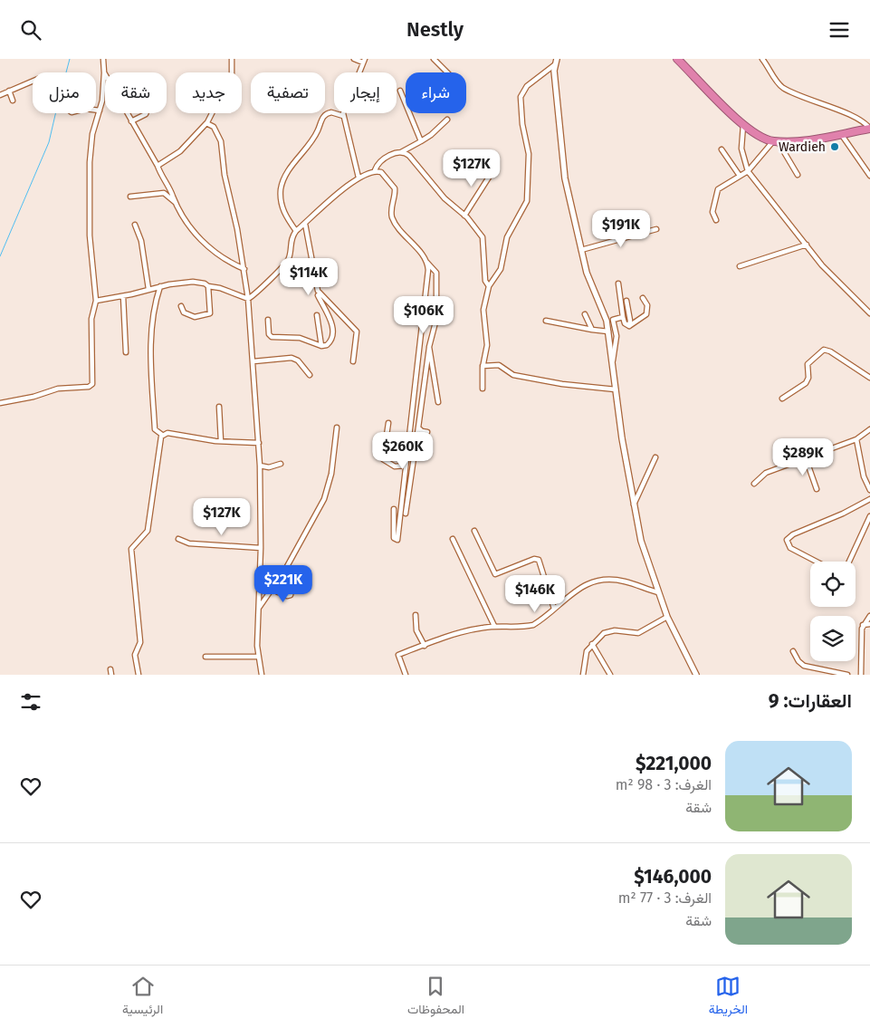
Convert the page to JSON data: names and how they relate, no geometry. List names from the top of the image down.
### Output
{
  "places": ["Wardieh"],
  "page": {
    "header": "Nestly",
    "chip": [
      "شراء",
      "إيجار",
      "تصفية",
      "جديد",
      "شقة",
      "منزل"
    ],
    "price": [
      "$127K",
      "$191K",
      "$114K",
      "$106K",
      "$260K",
      "$289K",
      "$127K",
      "$221K",
      "$146K"
    ],
    "heading": "العقارات: 9",
    "list": [
      {
        "name": "$221,000",
        "note": "الغرف: 3 · 98 m² · شقة"
      },
      {
        "name": "$146,000",
        "note": "الغرف: 3 · 77 m² · شقة"
      }
    ],
    "tabs": ["الخريطة", "المحفوظات", "الرئيسية"]
  }
}
